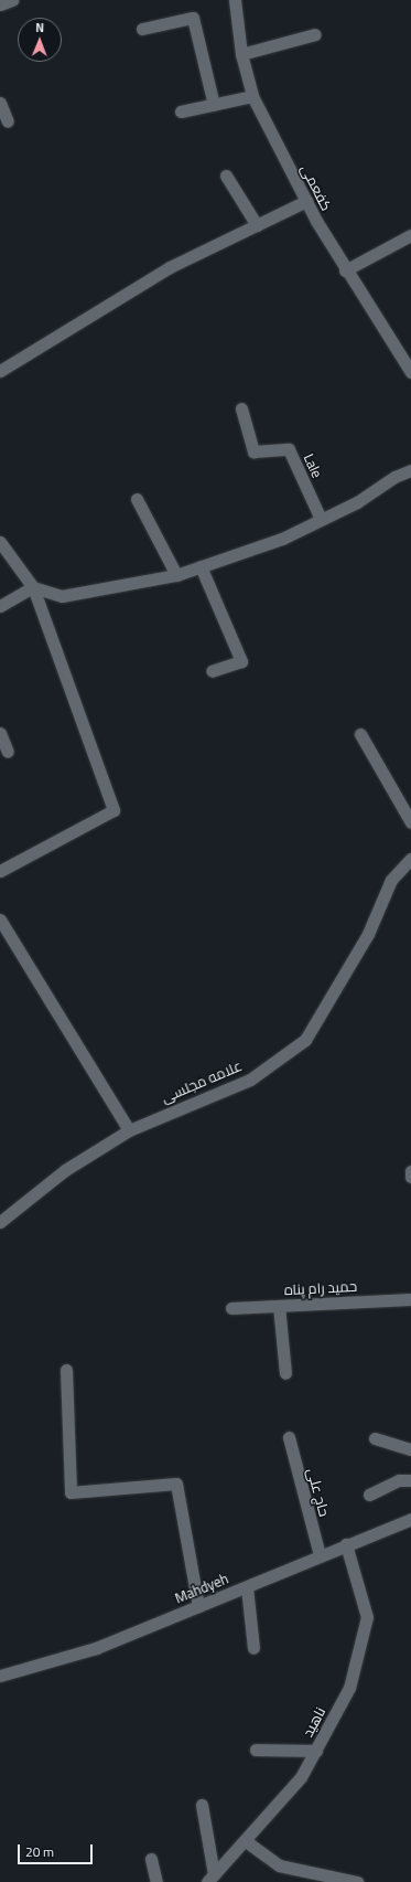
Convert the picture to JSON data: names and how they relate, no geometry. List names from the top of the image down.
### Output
{
  "streets": {
    "street": [
      "کفعمی",
      "Lale",
      "علامه مجلسی",
      "حمید رام پناه",
      "حاج علی",
      "Mahdyeh",
      "ناهید"
    ]
  },
  "crossings": [
    ["حاج علی", "Mahdyeh"],
    ["Mahdyeh", "ناهید"]
  ],
  "scale_bar": "20 m",
  "north": "top"
}
